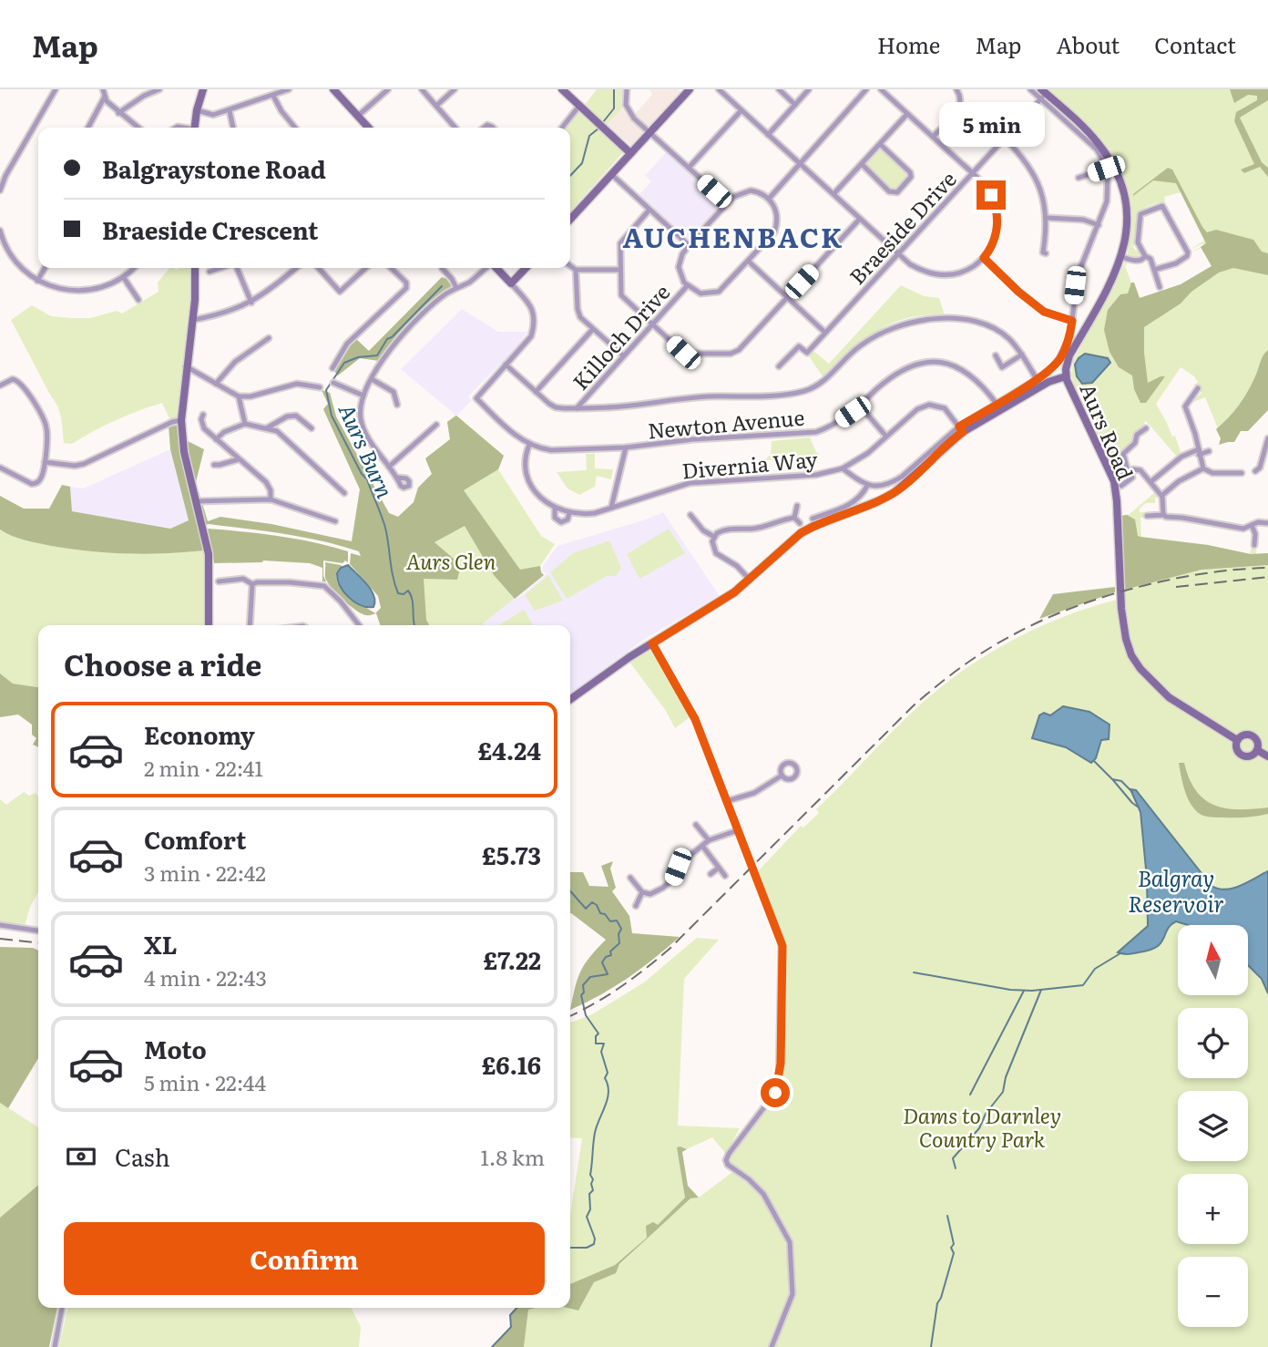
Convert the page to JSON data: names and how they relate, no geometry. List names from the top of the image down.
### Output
{
  "streets": {
    "street": [
      "Braeside Drive",
      "Killoch Drive",
      "Newton Avenue",
      "Aurs Road",
      "Divernia Way"
    ]
  },
  "crossings": [
    ["Braeside Drive", "Aurs Road"],
    ["Newton Avenue", "Divernia Way"]
  ],
  "districts": ["AUCHENBACK"],
  "water": ["Aurs Burn", "Balgray Reservoir"],
  "parks": ["Aurs Glen", "Dams to Darnley Country Park"],
  "north": "top",
  "page": {
    "header": "Map",
    "nav": [
      "Home",
      "Map",
      "About",
      "Contact"
    ],
    "bubble": "5 min",
    "banner": ["Balgraystone Road", "Braeside Crescent"],
    "heading": "Choose a ride",
    "list": [
      {
        "name": "Economy",
        "note": "2 min · 22:41",
        "value": "£4.24"
      },
      {
        "name": "Comfort",
        "note": "3 min · 22:42",
        "value": "£5.73"
      },
      {
        "name": "XL",
        "note": "4 min · 22:43",
        "value": "£7.22"
      },
      {
        "name": "Moto",
        "note": "5 min · 22:44",
        "value": "£6.16"
      }
    ],
    "map_buttons": ["+", "−"],
    "pay": ["Cash", "1.8 km"],
    "buttons": "Confirm"
  }
}
